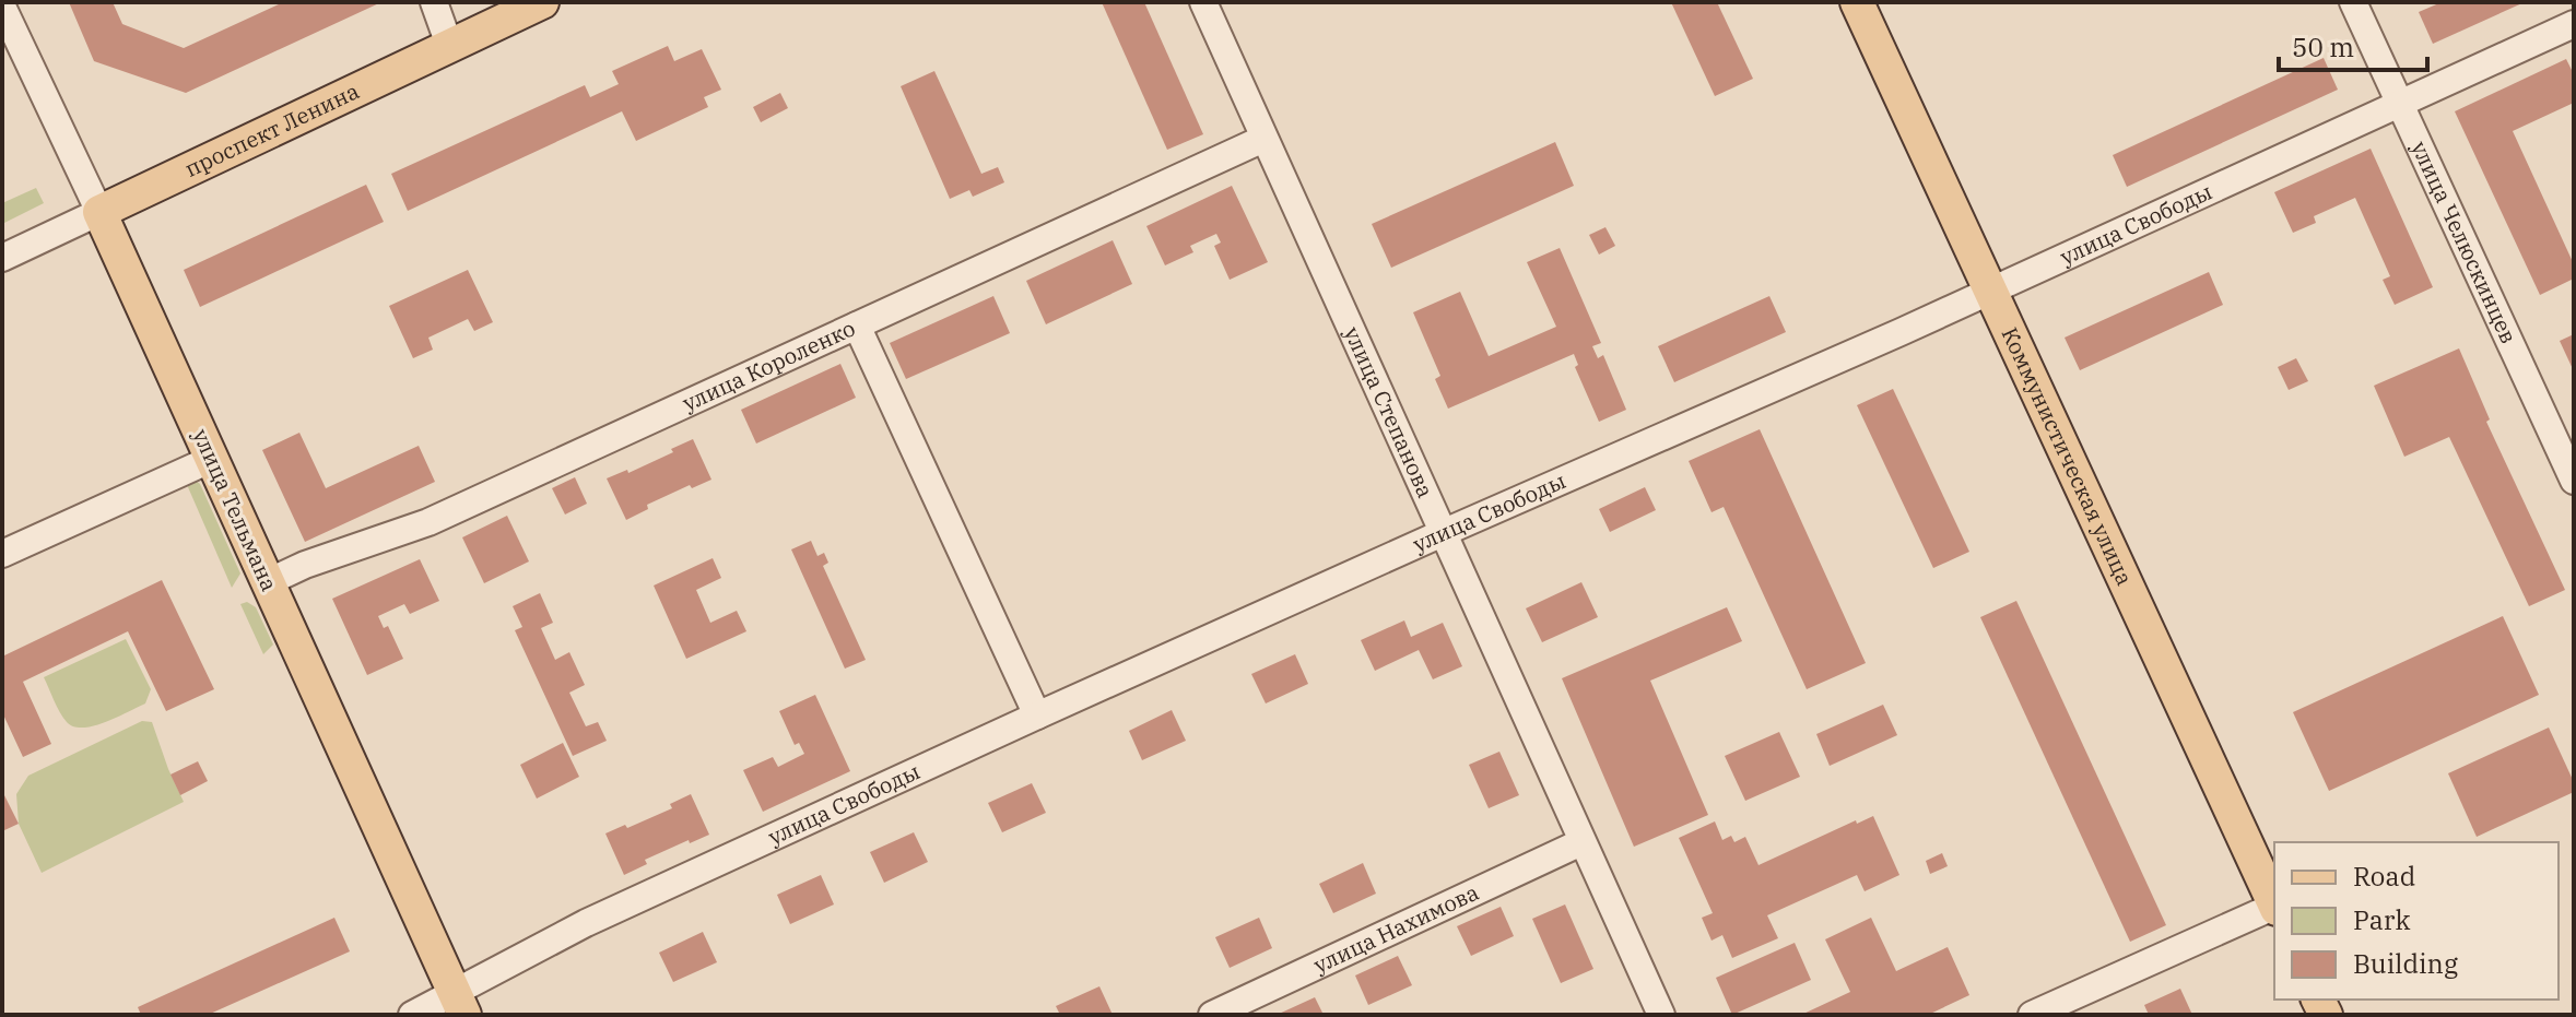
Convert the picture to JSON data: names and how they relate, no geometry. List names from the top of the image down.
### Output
{
  "streets": {
    "main road": ["проспект Ленина", "Коммунистическая улица", "улица Тельмана"],
    "street": [
      "улица Свободы",
      "улица Челюскинцев",
      "улица Короленко",
      "улица Степанова",
      "улица Нахимова"
    ]
  },
  "crossings": [
    ["проспект Ленина", "улица Тельмана"],
    ["улица Свободы", "улица Челюскинцев"],
    ["улица Свободы", "улица Степанова"],
    ["улица Свободы", "Коммунистическая улица"],
    ["улица Свободы", "улица Тельмана"],
    ["улица Короленко", "улица Степанова"],
    ["улица Короленко", "улица Тельмана"],
    ["улица Степанова", "улица Нахимова"]
  ],
  "legend": ["Road", "Park", "Building"],
  "scale_bar": "50 m"
}
